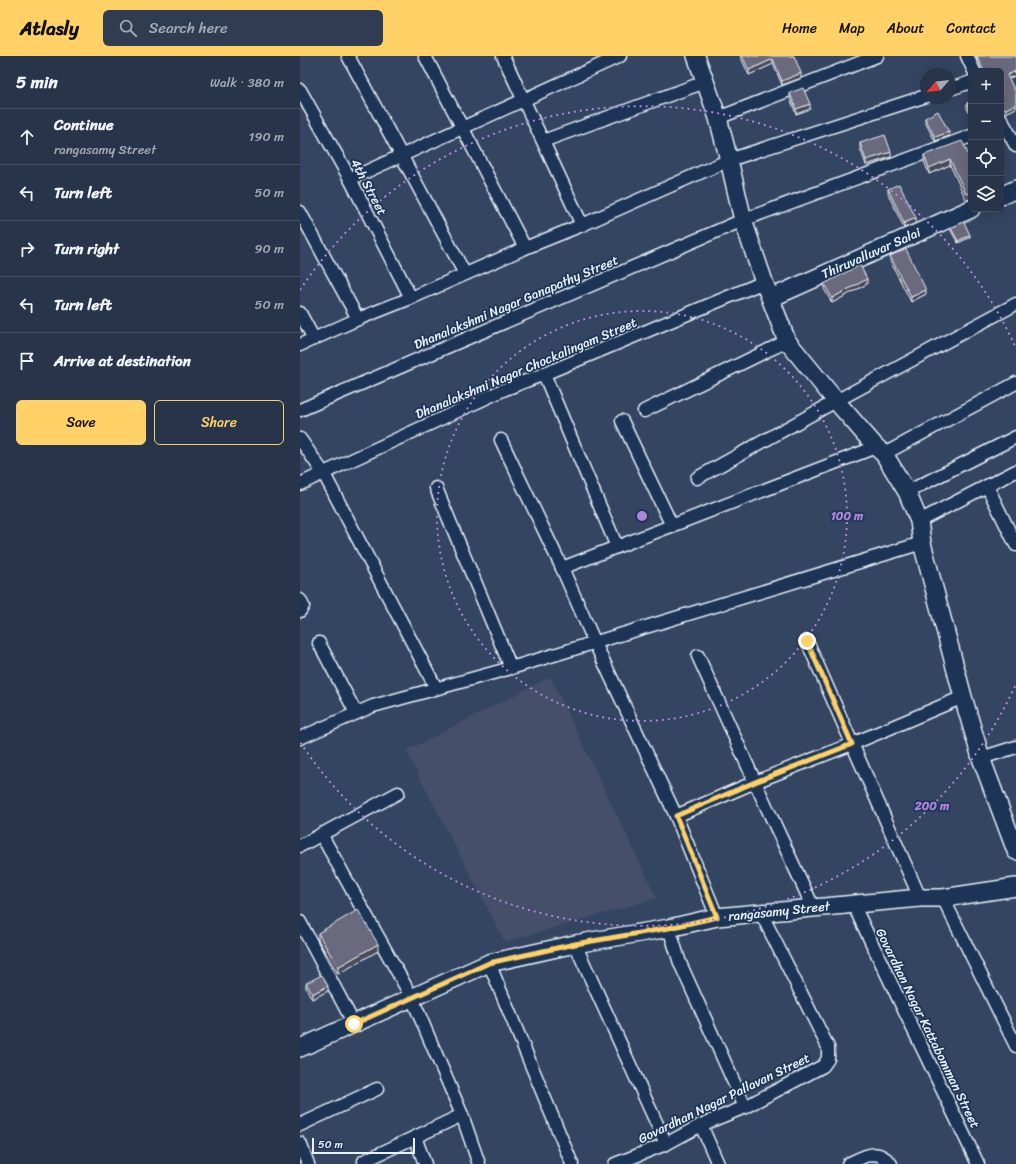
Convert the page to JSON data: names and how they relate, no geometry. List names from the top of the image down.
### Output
{
  "streets": {
    "street": [
      "4th Street",
      "Thiruvalluvar Salai",
      "Dhanalakshmi Nagar Ganapathy Street",
      "Dhanalakshmi Nagar Chockalingam Street",
      "rangasamy Street",
      "Govardhan Nagar Kattabomman Street",
      "Govardhan Nagar Pallavan Street"
    ]
  },
  "crossings": [
    ["rangasamy Street", "Govardhan Nagar Kattabomman Street"],
    ["rangasamy Street", "Govardhan Nagar Pallavan Street"]
  ],
  "scale_bar": "50 m",
  "north": "bottom left",
  "page": {
    "header": "Atlasly",
    "search": "Search here",
    "nav": [
      "Home",
      "Map",
      "About",
      "Contact"
    ],
    "heading": ["5 min", "Walk · 380 m"],
    "map_buttons": ["+", "−"],
    "list": [
      ["Continue", "rangasamy Street", "190 m"],
      ["Turn left", "50 m"],
      ["Turn right", "90 m"],
      ["Turn left", "50 m"],
      "Arrive at destination"
    ],
    "buttons": ["Save", "Share"],
    "scale": "50 m"
  },
  "rings": ["100 m", "200 m"]
}
